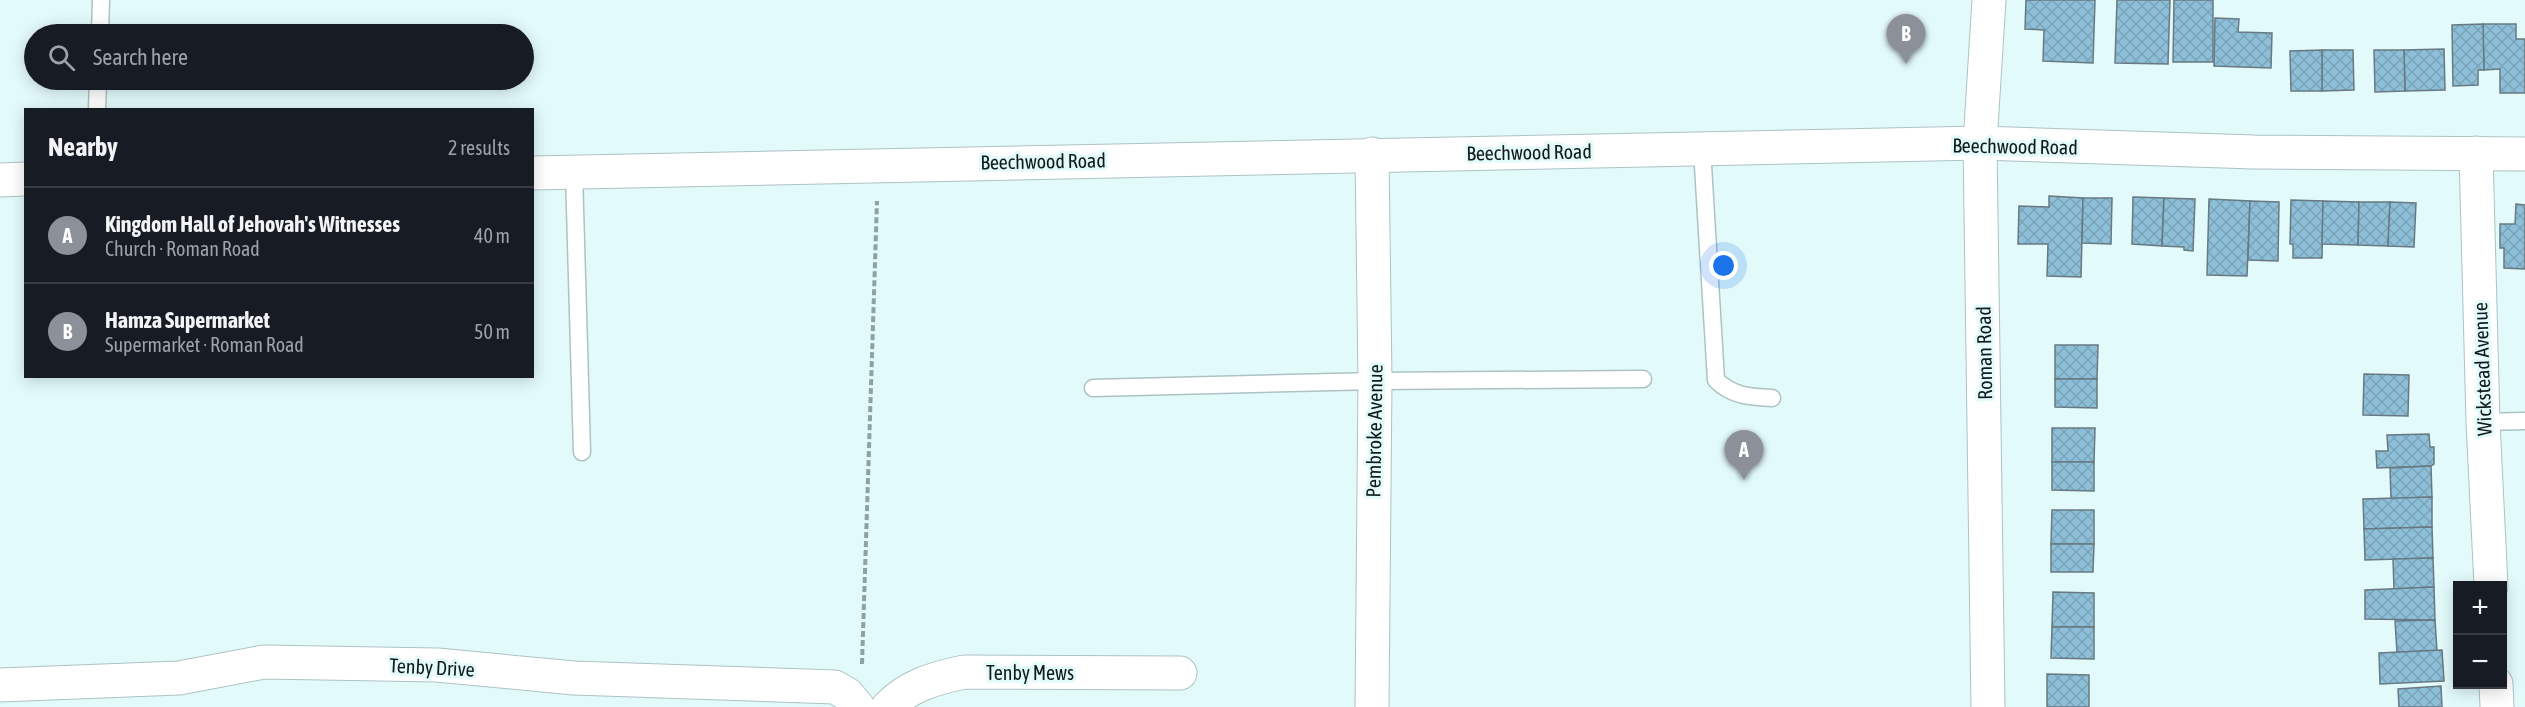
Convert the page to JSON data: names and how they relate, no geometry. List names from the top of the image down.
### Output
{
  "streets": {
    "street": [
      "Beechwood Road",
      "Roman Road",
      "Wickstead Avenue",
      "Pembroke Avenue",
      "Tenby Drive",
      "Tenby Mews"
    ]
  },
  "crossings": [
    ["Beechwood Road", "Roman Road"],
    ["Beechwood Road", "Wickstead Avenue"],
    ["Beechwood Road", "Pembroke Avenue"]
  ],
  "page": {
    "pins": ["B", "A"],
    "search": "Search here",
    "heading": ["Nearby", "2 results"],
    "list": [
      {
        "mark": "A",
        "name": "Kingdom Hall of Jehovah's Witnesses",
        "note": "Church · Roman Road",
        "value": "40 m"
      },
      {
        "mark": "B",
        "name": "Hamza Supermarket",
        "note": "Supermarket · Roman Road",
        "value": "50 m"
      }
    ],
    "map_buttons": ["+", "−"]
  }
}
